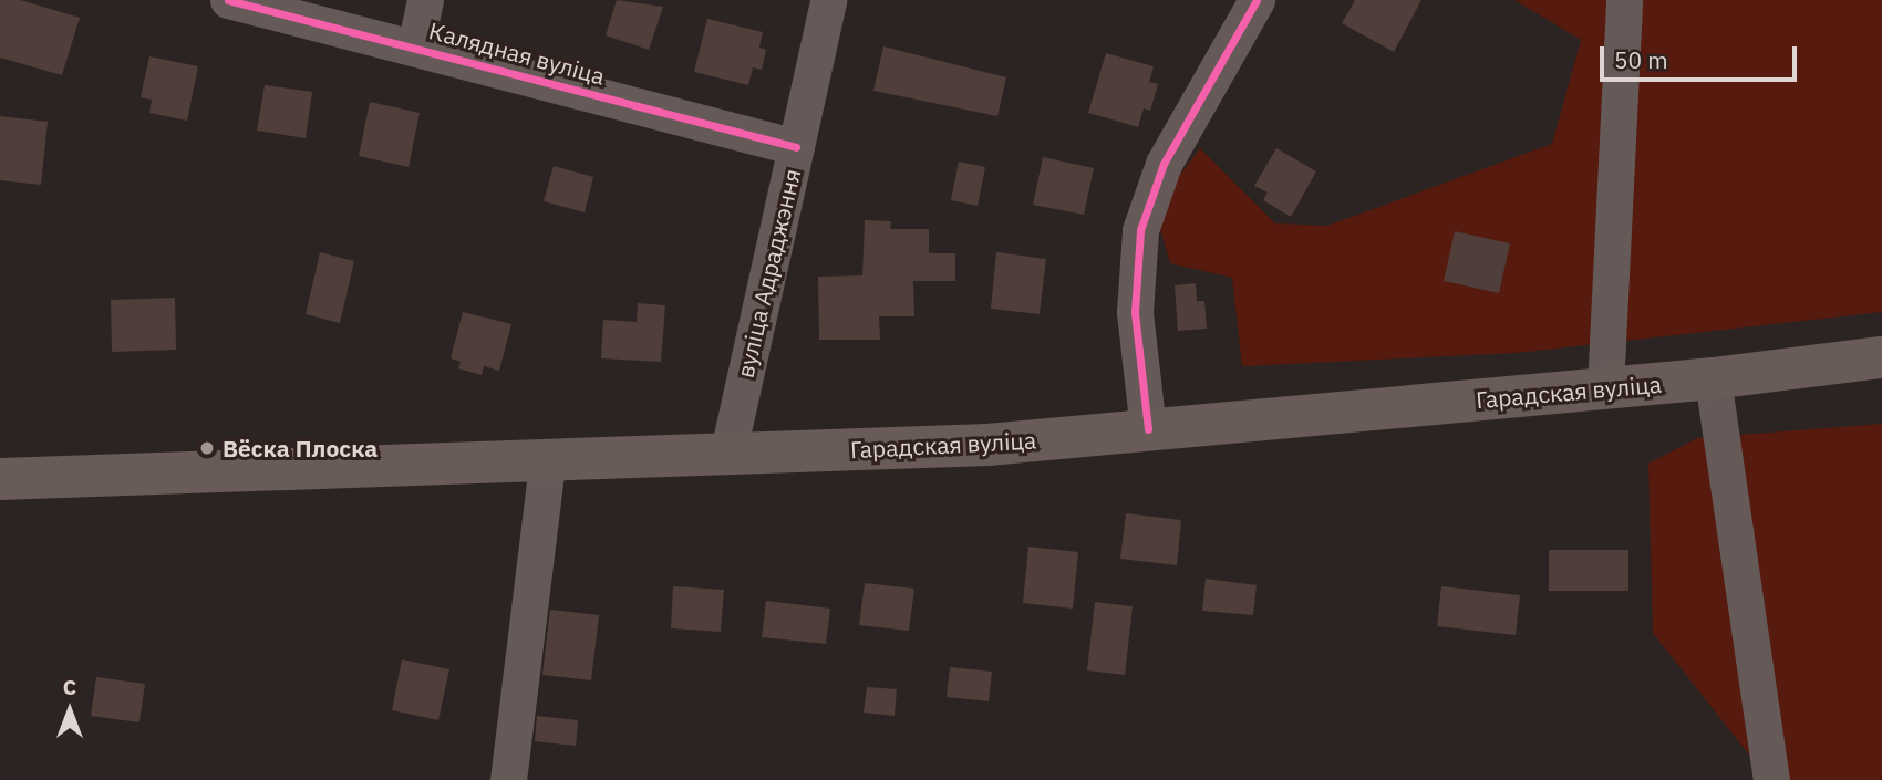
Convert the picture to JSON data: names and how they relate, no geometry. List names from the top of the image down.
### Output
{
  "streets": {
    "main road": ["Гарадская вуліца"],
    "street": ["Калядная вуліца", "вуліца Адраджэння"]
  },
  "crossings": [
    ["Калядная вуліца", "вуліца Адраджэння"],
    ["вуліца Адраджэння", "Гарадская вуліца"]
  ],
  "places": ["Вёска Плоска"],
  "scale_bar": "50 m",
  "north": "top"
}
